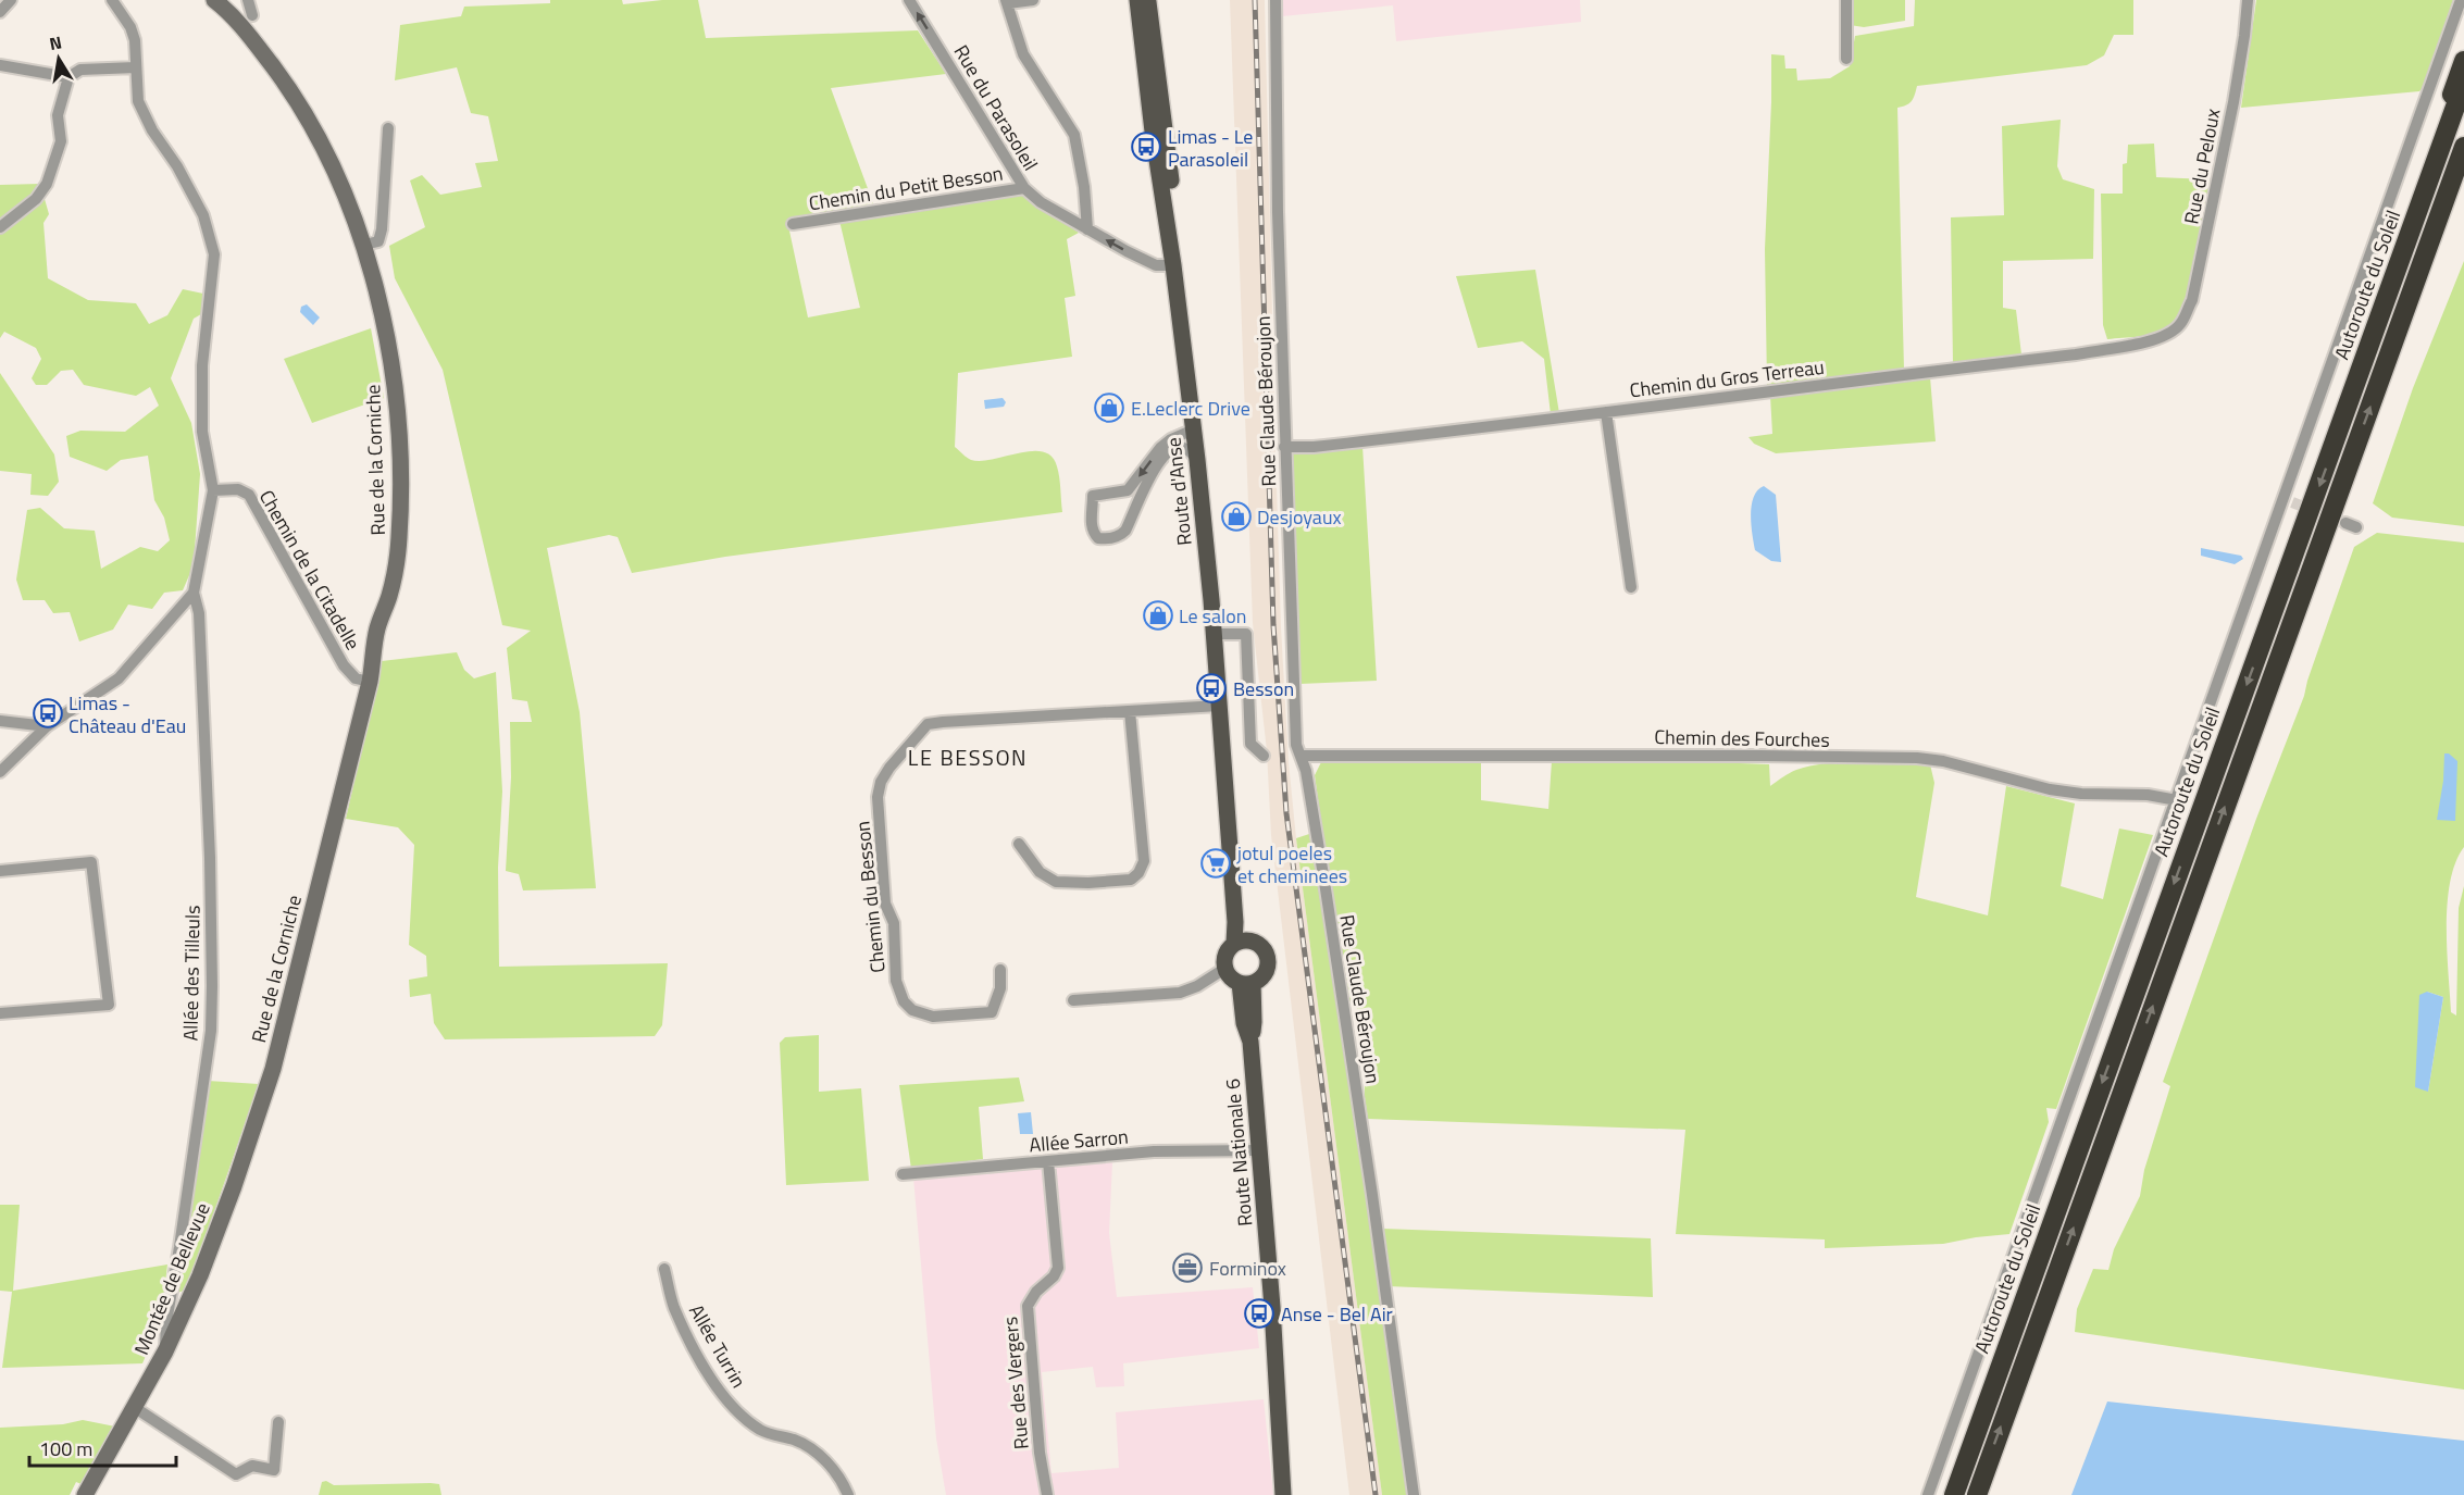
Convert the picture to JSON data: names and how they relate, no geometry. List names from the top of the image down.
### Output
{
  "streets": {
    "highway": ["Autoroute du Soleil"],
    "main road": [
      "Rue de la Corniche",
      "Route d'Anse",
      "Route Nationale 6",
      "Montée de Bellevue"
    ],
    "street": [
      "Rue du Parasoleil",
      "Rue du Peloux",
      "Chemin du Petit Besson",
      "Chemin du Gros Terreau",
      "Rue Claude Béroujon",
      "Chemin de la Citadelle",
      "Chemin des Fourches",
      "Chemin du Besson",
      "Allée des Tilleuls",
      "Allée Sarron",
      "Allée Turrin",
      "Rue des Vergers"
    ]
  },
  "crossings": [
    ["Rue du Parasoleil", "Chemin du Petit Besson"],
    ["Rue du Parasoleil", "Route d'Anse"],
    ["Rue du Peloux", "Chemin du Gros Terreau"],
    ["Chemin du Gros Terreau", "Rue Claude Béroujon"],
    ["Rue Claude Béroujon", "Chemin des Fourches"],
    ["Rue de la Corniche", "Chemin de la Citadelle"],
    ["Rue de la Corniche", "Montée de Bellevue"],
    ["Route d'Anse", "Chemin du Besson"],
    ["Route d'Anse", "Route Nationale 6"],
    ["Allée des Tilleuls", "Montée de Bellevue"],
    ["Allée Sarron", "Route Nationale 6"],
    ["Allée Sarron", "Rue des Vergers"]
  ],
  "districts": ["LE BESSON"],
  "places": {
    "bus stop": [
      "Limas - Le Parasoleil",
      "Besson",
      "Limas - Château d'Eau",
      "Anse - Bel Air"
    ],
    "shop": ["E.Leclerc Drive", "Desjoyaux", "Le salon"],
    "supermarket": ["jotul poeles et cheminees"],
    "office": ["Forminox"]
  },
  "scale_bar": "100 m",
  "north": "top"
}
